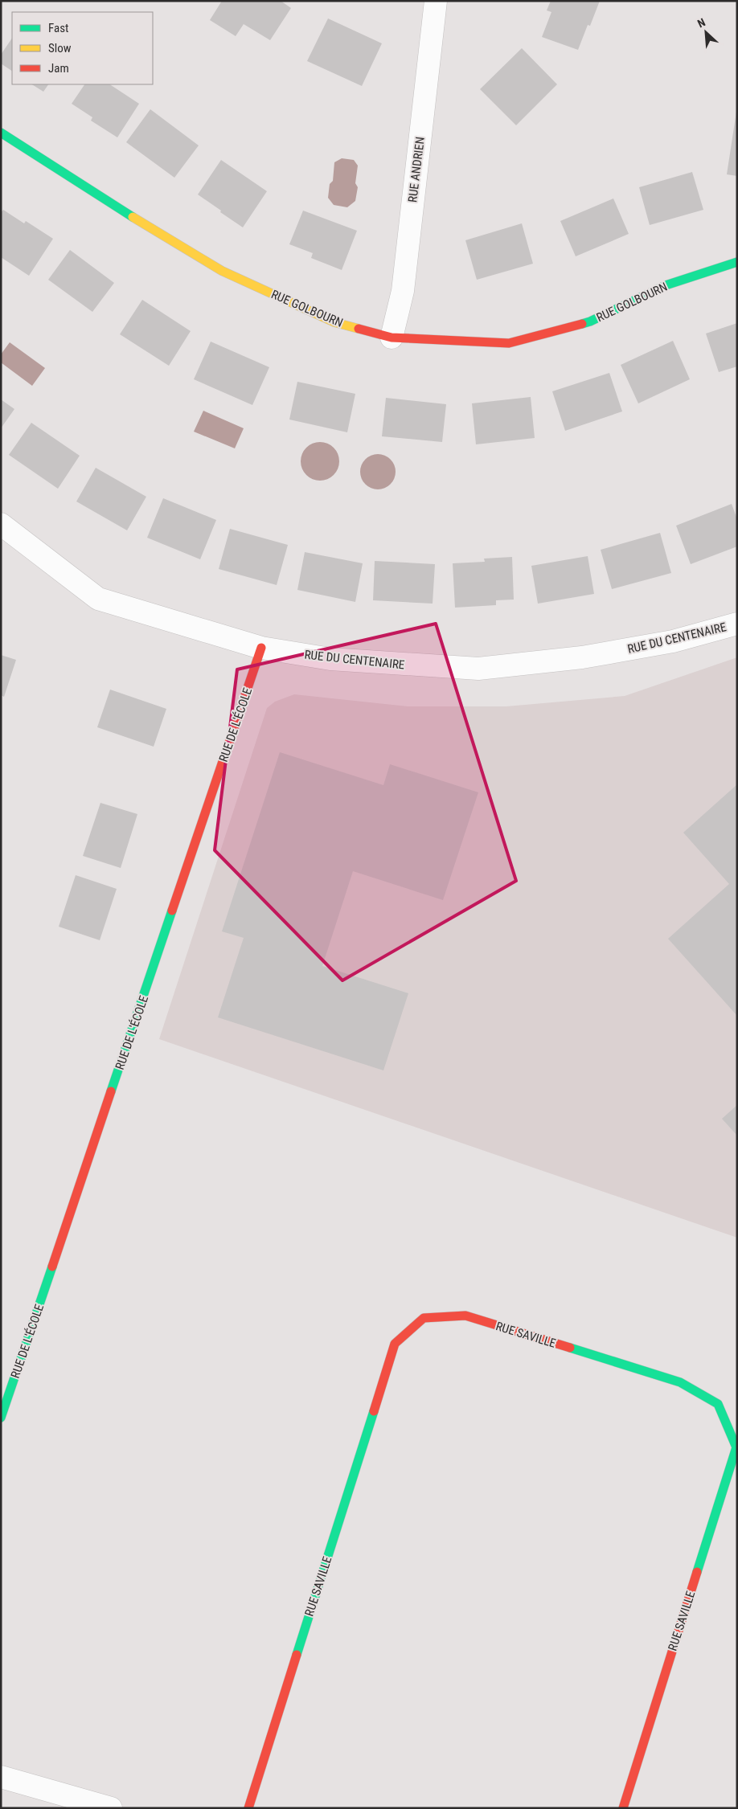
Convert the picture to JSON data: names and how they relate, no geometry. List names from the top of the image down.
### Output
{
  "streets": {
    "street": [
      "RUE ANDRIEN",
      "RUE GOLBOURN",
      "RUE DU CENTENAIRE",
      "RUE DE L'ÉCOLE",
      "RUE SAVILLE"
    ]
  },
  "crossings": [
    ["RUE ANDRIEN", "RUE GOLBOURN"],
    ["RUE DU CENTENAIRE", "RUE DE L'ÉCOLE"]
  ],
  "legend": ["Fast", "Slow", "Jam"],
  "north": "top left"
}
